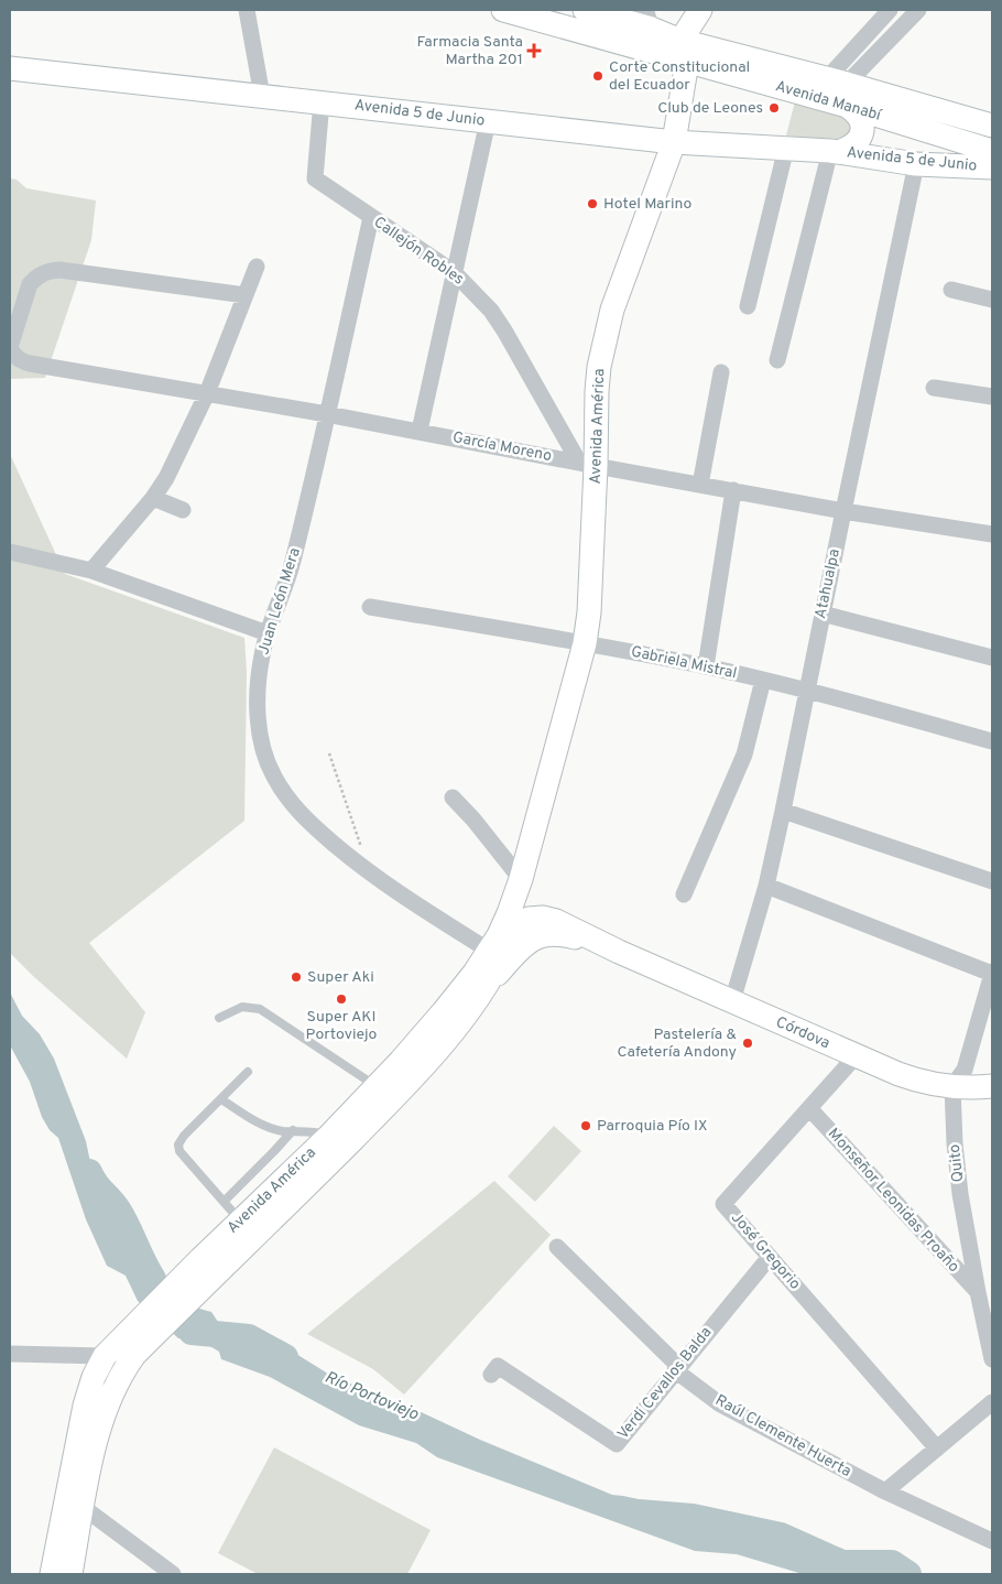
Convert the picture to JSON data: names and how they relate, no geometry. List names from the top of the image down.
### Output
{
  "streets": {
    "street": [
      "Avenida Manabí",
      "Avenida 5 de Junio",
      "Callejón Robles",
      "Avenida América",
      "García Moreno",
      "Atahualpa",
      "Juan León Mera",
      "Gabriela Mistral",
      "Córdova",
      "Quito",
      "Monseñor Leonidas Proaño",
      "José Gregorio",
      "Verdi Cevallos Balda",
      "Raúl Clemente Huerta"
    ]
  },
  "crossings": [
    ["Avenida Manabí", "Avenida 5 de Junio"],
    ["Avenida Manabí", "Avenida América"],
    ["Avenida 5 de Junio", "Callejón Robles"],
    ["Avenida 5 de Junio", "Avenida América"],
    ["Avenida 5 de Junio", "Atahualpa"],
    ["Callejón Robles", "Avenida América"],
    ["Callejón Robles", "García Moreno"],
    ["Callejón Robles", "Juan León Mera"],
    ["Avenida América", "García Moreno"],
    ["Avenida América", "Juan León Mera"],
    ["Avenida América", "Gabriela Mistral"],
    ["Avenida América", "Córdova"],
    ["García Moreno", "Atahualpa"],
    ["García Moreno", "Juan León Mera"],
    ["Atahualpa", "Gabriela Mistral"],
    ["Atahualpa", "Córdova"],
    ["Córdova", "Quito"],
    ["Córdova", "José Gregorio"],
    ["Quito", "Monseñor Leonidas Proaño"],
    ["Monseñor Leonidas Proaño", "José Gregorio"],
    ["José Gregorio", "Verdi Cevallos Balda"],
    ["Verdi Cevallos Balda", "Raúl Clemente Huerta"]
  ],
  "water": ["Río Portoviejo"],
  "places": {
    "health": ["Farmacia Santa Martha 201"],
    "other": [
      "Corte Constitucional del Ecuador",
      "Club de Leones",
      "Hotel Marino",
      "Super Aki",
      "Super AKI Portoviejo",
      "Pastelería & Cafetería Andony",
      "Parroquia Pío IX"
    ]
  }
}
